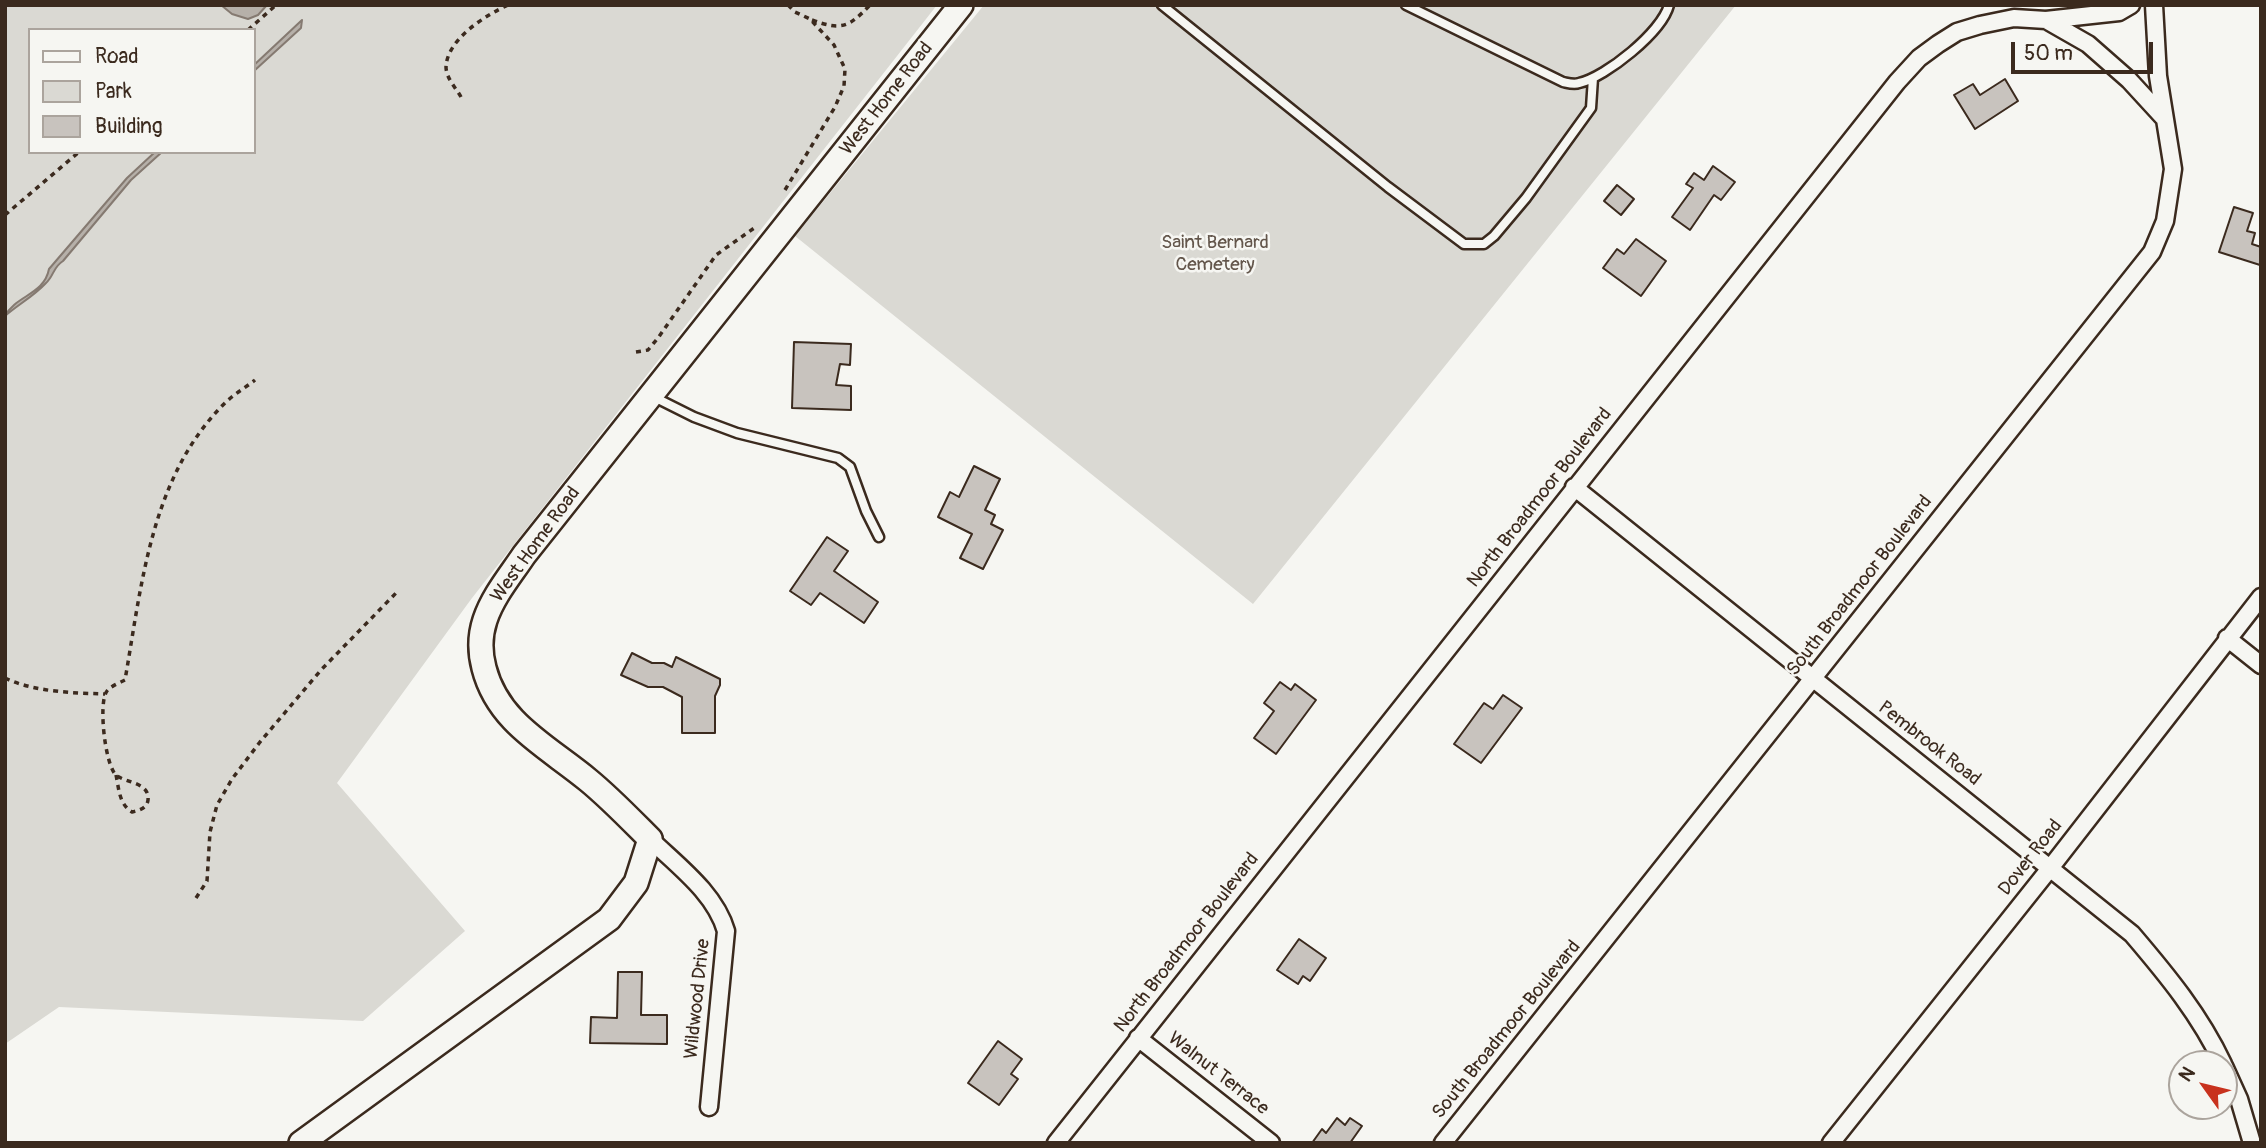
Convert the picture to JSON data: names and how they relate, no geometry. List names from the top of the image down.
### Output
{
  "streets": {
    "street": [
      "West Home Road",
      "North Broadmoor Boulevard",
      "South Broadmoor Boulevard",
      "Pembrook Road",
      "Dover Road",
      "Wildwood Drive",
      "Walnut Terrace"
    ]
  },
  "crossings": [
    ["West Home Road", "Wildwood Drive"],
    ["North Broadmoor Boulevard", "Pembrook Road"],
    ["North Broadmoor Boulevard", "Walnut Terrace"],
    ["South Broadmoor Boulevard", "Pembrook Road"],
    ["Pembrook Road", "Dover Road"]
  ],
  "parks": ["Saint Bernard Cemetery"],
  "legend": ["Road", "Park", "Building"],
  "scale_bar": "50 m",
  "north": "top left"
}
